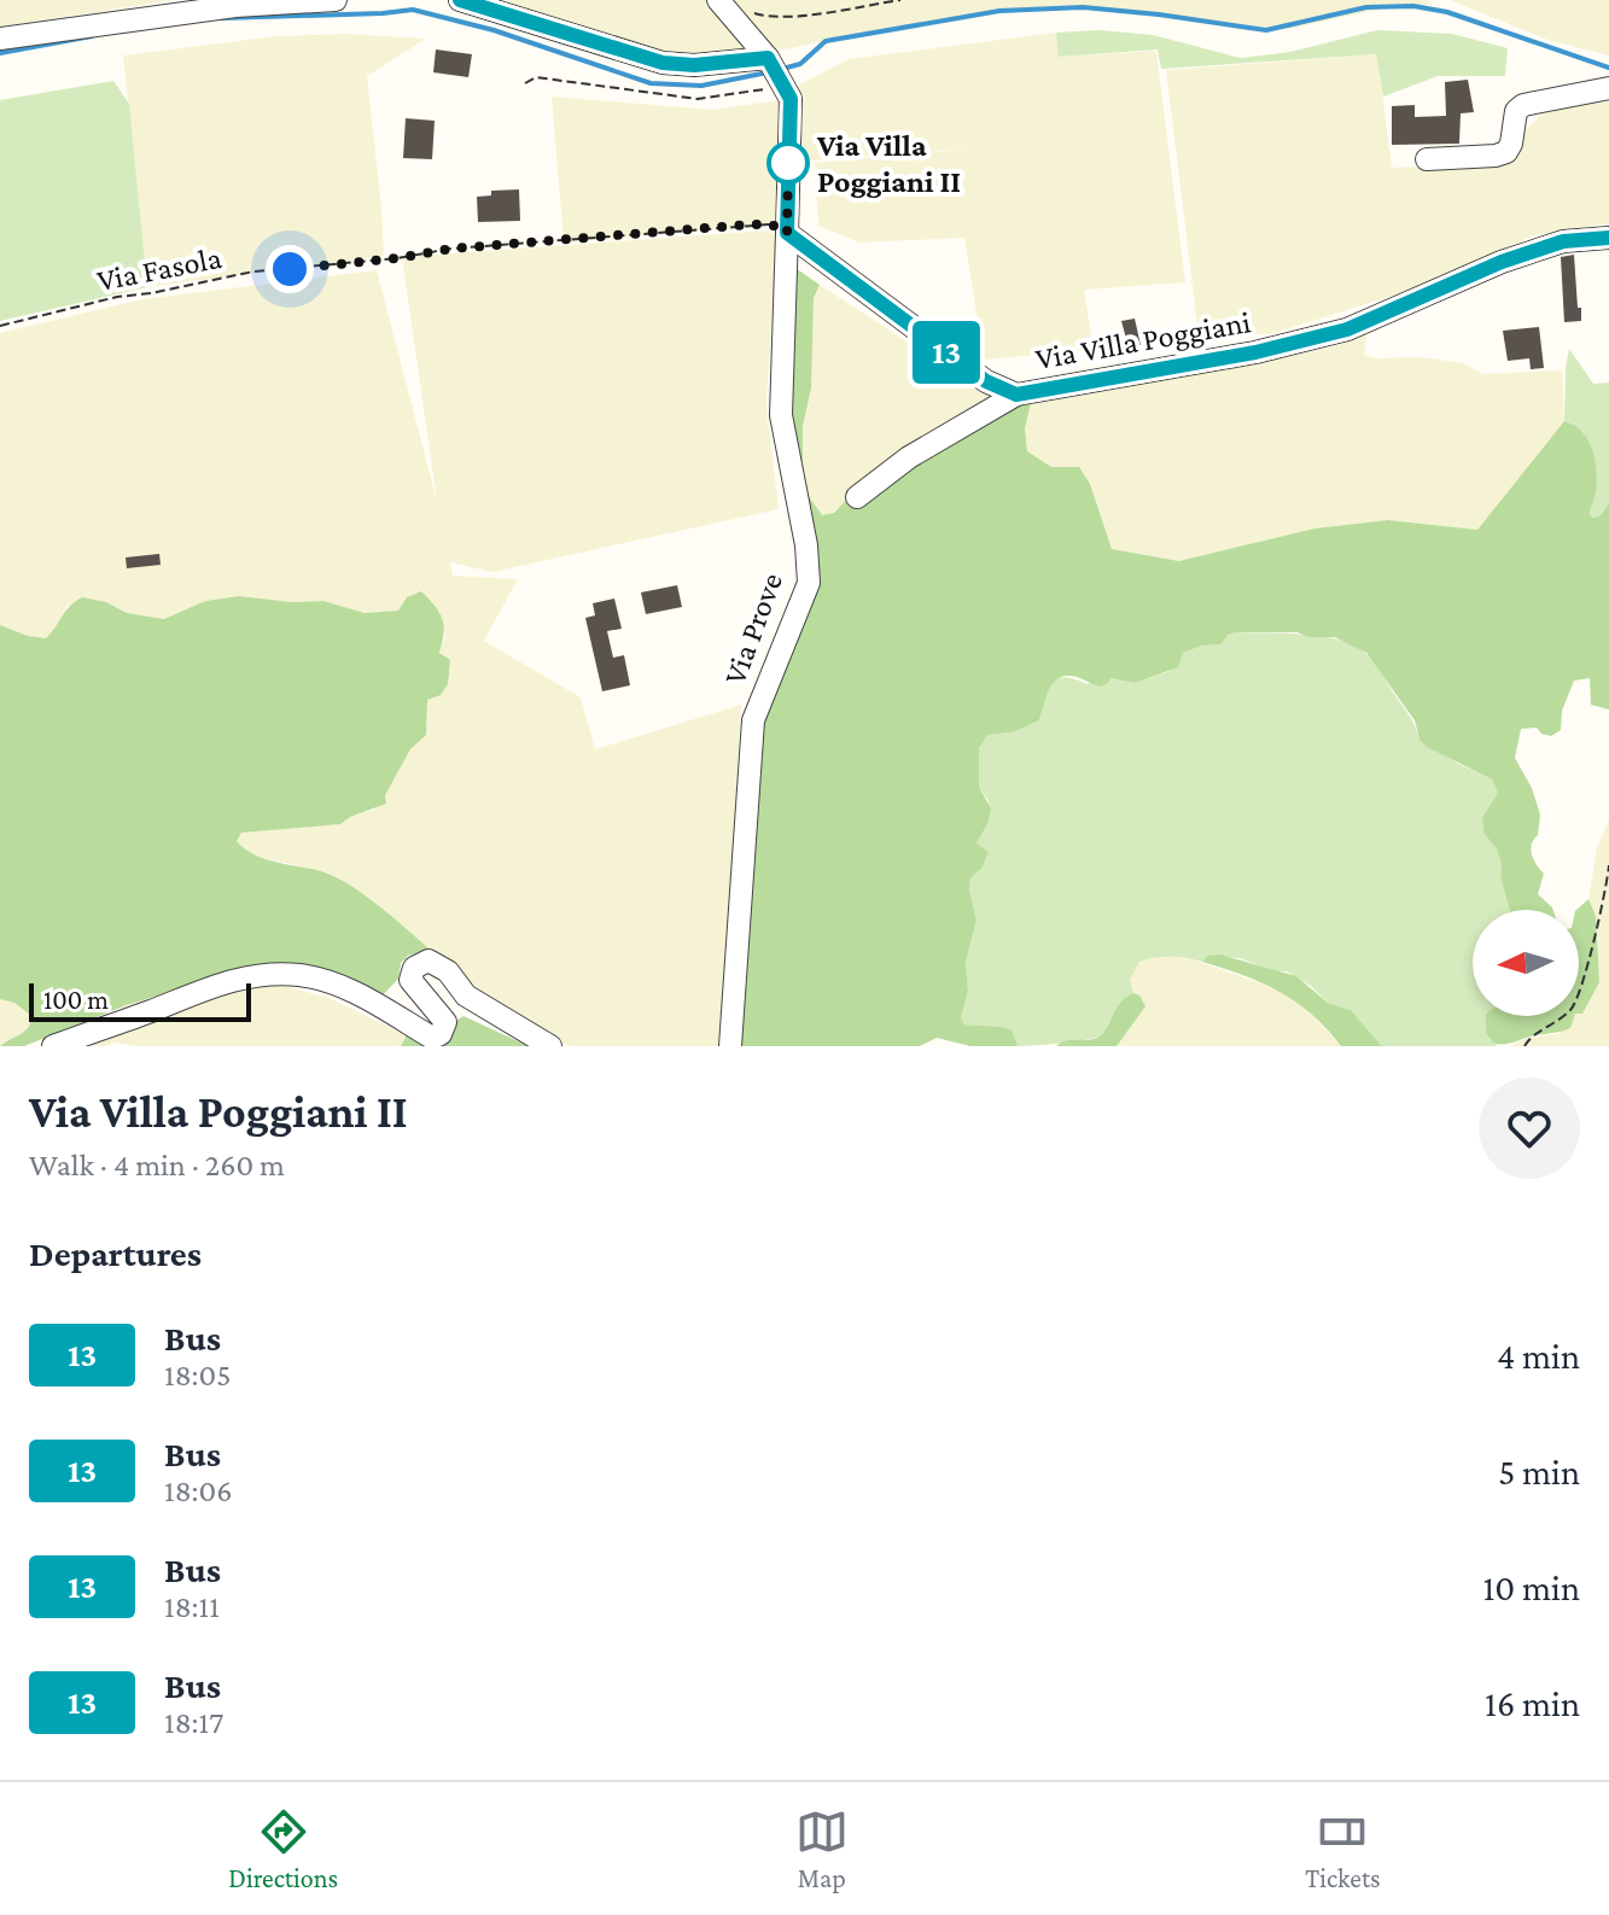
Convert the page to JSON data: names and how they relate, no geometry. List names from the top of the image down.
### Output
{
  "streets": {
    "street": ["Via Villa Poggiani", "Via Prove"],
    "path": ["Via Fasola"]
  },
  "crossings": [
    ["Via Fasola", "Via Villa Poggiani"],
    ["Via Fasola", "Via Prove"],
    ["Via Villa Poggiani", "Via Prove"]
  ],
  "places": ["Via Villa Poggiani II"],
  "lines": ["bus line 13"],
  "scale_bar": "100 m",
  "north": "left",
  "page": {
    "on_map": "13",
    "scale": "100 m",
    "heading": [
      ["Via Villa Poggiani II", "Walk · 4 min · 260 m"],
      "Departures"
    ],
    "list": [
      {
        "mark": "13",
        "name": "Bus",
        "note": "18:05",
        "value": "4 min"
      },
      {
        "mark": "13",
        "name": "Bus",
        "note": "18:06",
        "value": "5 min"
      },
      {
        "mark": "13",
        "name": "Bus",
        "note": "18:11",
        "value": "10 min"
      },
      {
        "mark": "13",
        "name": "Bus",
        "note": "18:17",
        "value": "16 min"
      }
    ],
    "tabs": ["Directions", "Map", "Tickets"]
  }
}
